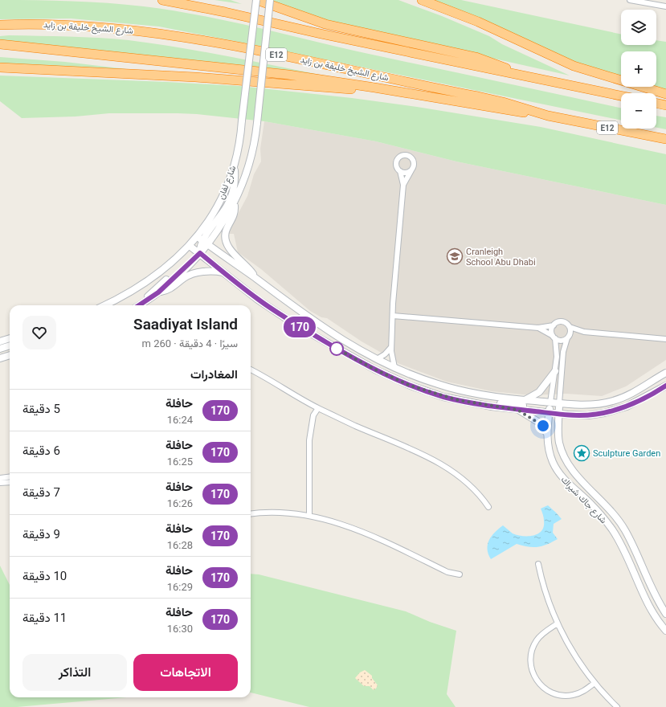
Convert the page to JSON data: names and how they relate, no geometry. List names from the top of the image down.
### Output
{
  "streets": {
    "highway": ["شارع الشيخ خليفة بن زايد", "E12"],
    "street": ["شارع لفان", "شارع جاك شيراك"]
  },
  "places": {
    "school or university": ["Cranleigh School Abu Dhabi"],
    "place": ["Sculpture Garden"]
  },
  "lines": ["bus line 170"],
  "page": {
    "on_map": "170",
    "map_buttons": ["+", "−"],
    "heading": [
      ["Saadiyat Island", "سيرًا · 4 دقيقة · 260 m"],
      "المغادرات"
    ],
    "list": [
      {
        "mark": "170",
        "name": "حافلة",
        "note": "16:24",
        "value": "5 دقيقة"
      },
      {
        "mark": "170",
        "name": "حافلة",
        "note": "16:25",
        "value": "6 دقيقة"
      },
      {
        "mark": "170",
        "name": "حافلة",
        "note": "16:26",
        "value": "7 دقيقة"
      },
      {
        "mark": "170",
        "name": "حافلة",
        "note": "16:28",
        "value": "9 دقيقة"
      },
      {
        "mark": "170",
        "name": "حافلة",
        "note": "16:29",
        "value": "10 دقيقة"
      },
      {
        "mark": "170",
        "name": "حافلة",
        "note": "16:30",
        "value": "11 دقيقة"
      }
    ],
    "buttons": ["الاتجاهات", "التذاكر"]
  }
}
